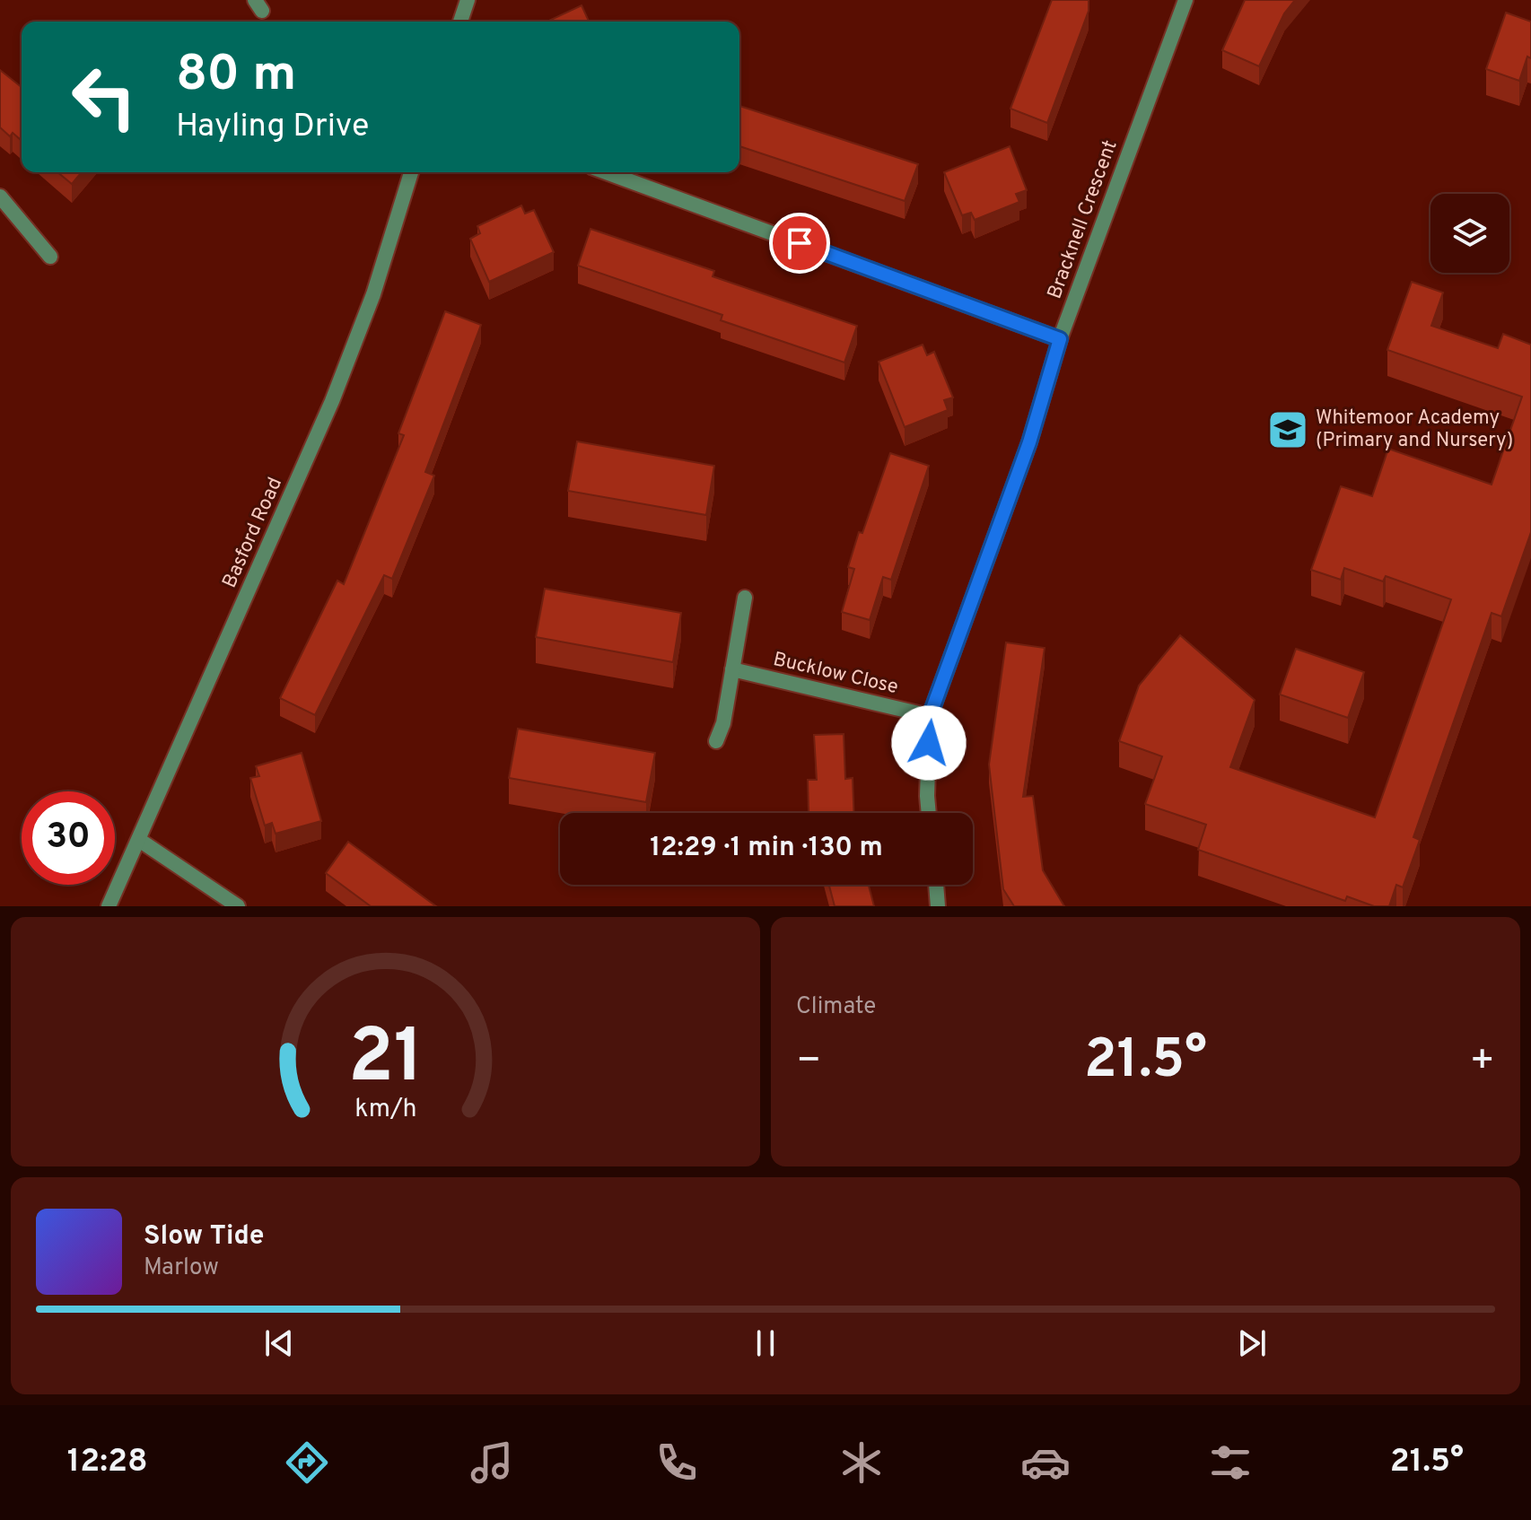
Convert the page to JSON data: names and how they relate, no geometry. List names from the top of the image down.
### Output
{
  "streets": {
    "street": ["Bracknell Crescent", "Basford Road", "Bucklow Close"]
  },
  "crossings": [
    ["Bracknell Crescent", "Bucklow Close"]
  ],
  "places": {
    "school or university": ["Whitemoor Academy (Primary and Nursery)"]
  },
  "page": {
    "turn": ["80 m", "Hayling Drive"],
    "limit": "30",
    "trip": "12:29 · 1 min · 130 m",
    "tile": "Climate",
    "heat": ["−", "21.5°", "+"],
    "song": ["Slow Tide", "Marlow"],
    "tabs": ["12:28", "21.5°"],
    "gauge": ["21", "km/h"]
  }
}
